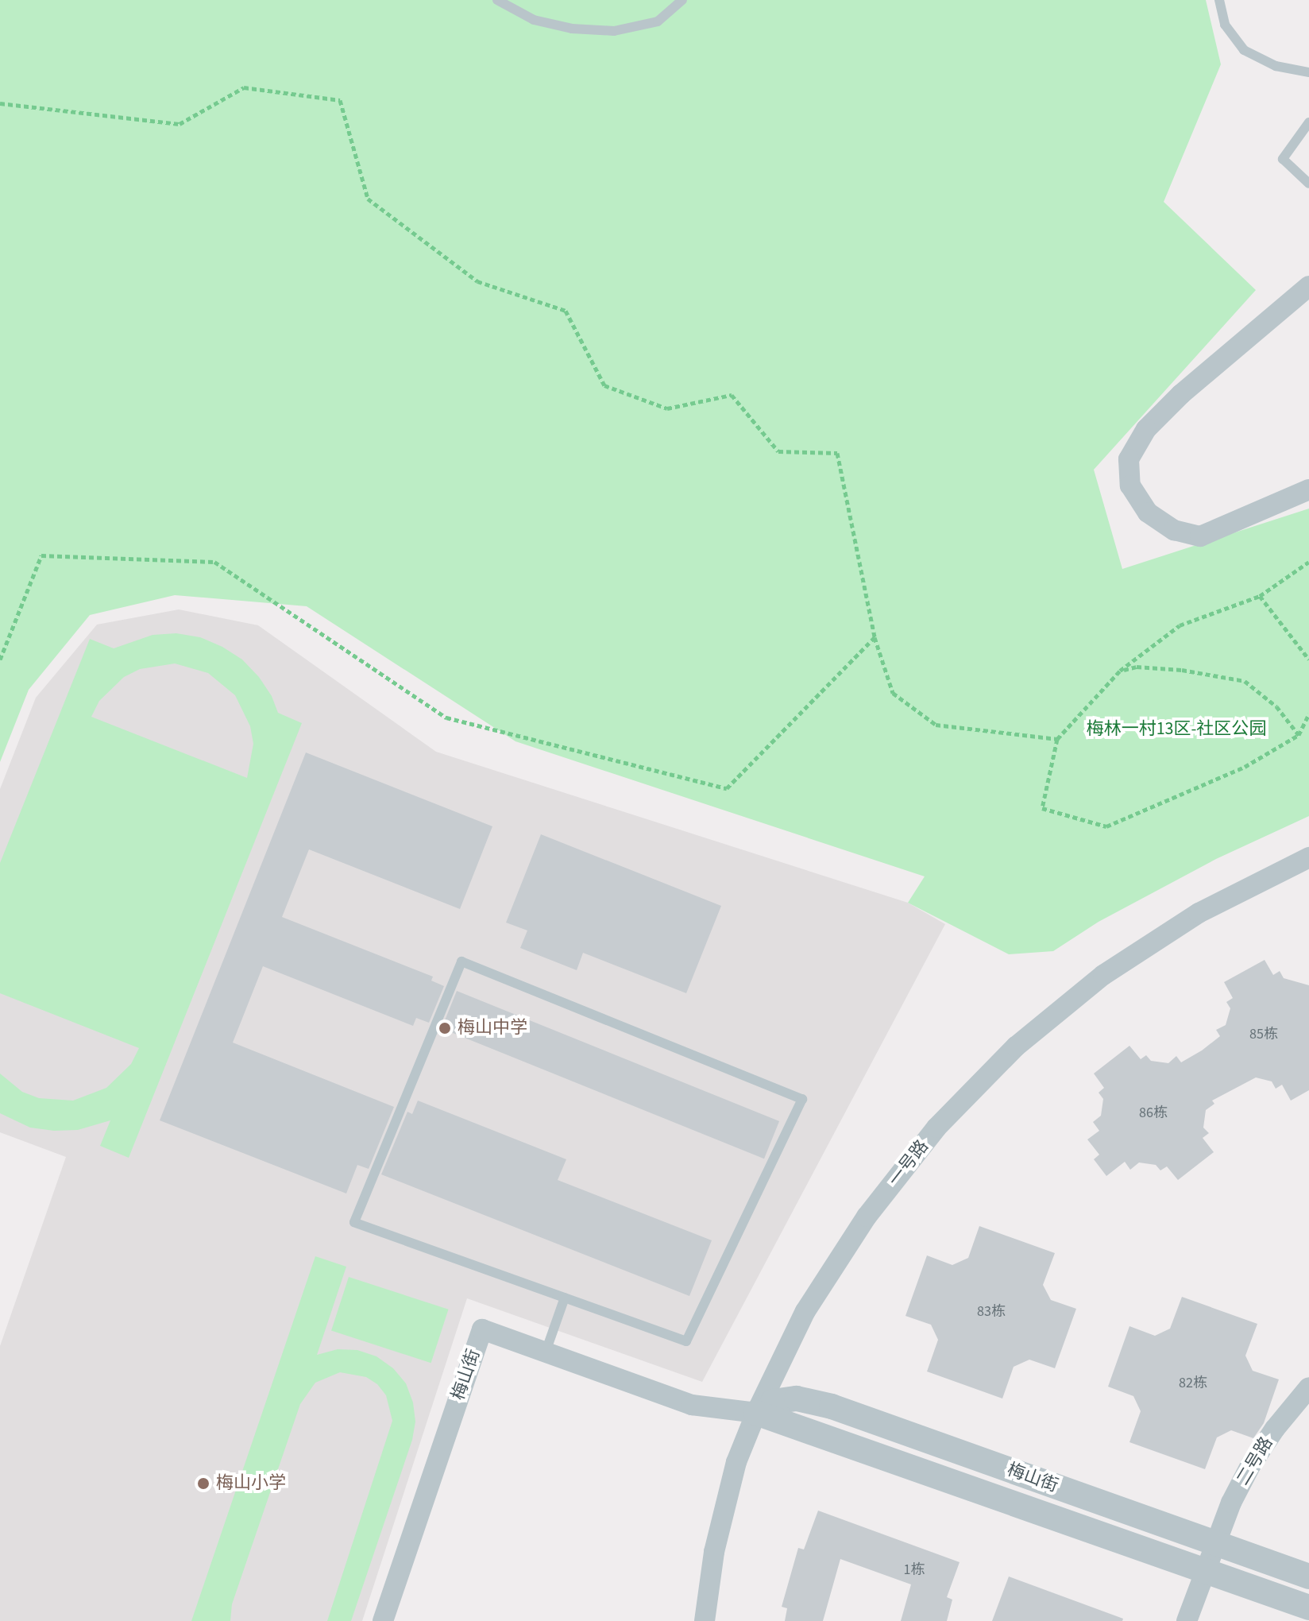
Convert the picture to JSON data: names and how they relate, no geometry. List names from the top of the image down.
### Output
{
  "streets": {
    "street": ["一号路", "梅山街", "二号路"]
  },
  "crossings": [
    ["一号路", "梅山街"],
    ["梅山街", "二号路"]
  ],
  "parks": ["梅林一村13区-社区公园"],
  "places": ["梅山中学", "梅山小学"],
  "house_numbers": [
    "85栋",
    "86栋",
    "83栋",
    "82栋",
    "1栋"
  ]
}
